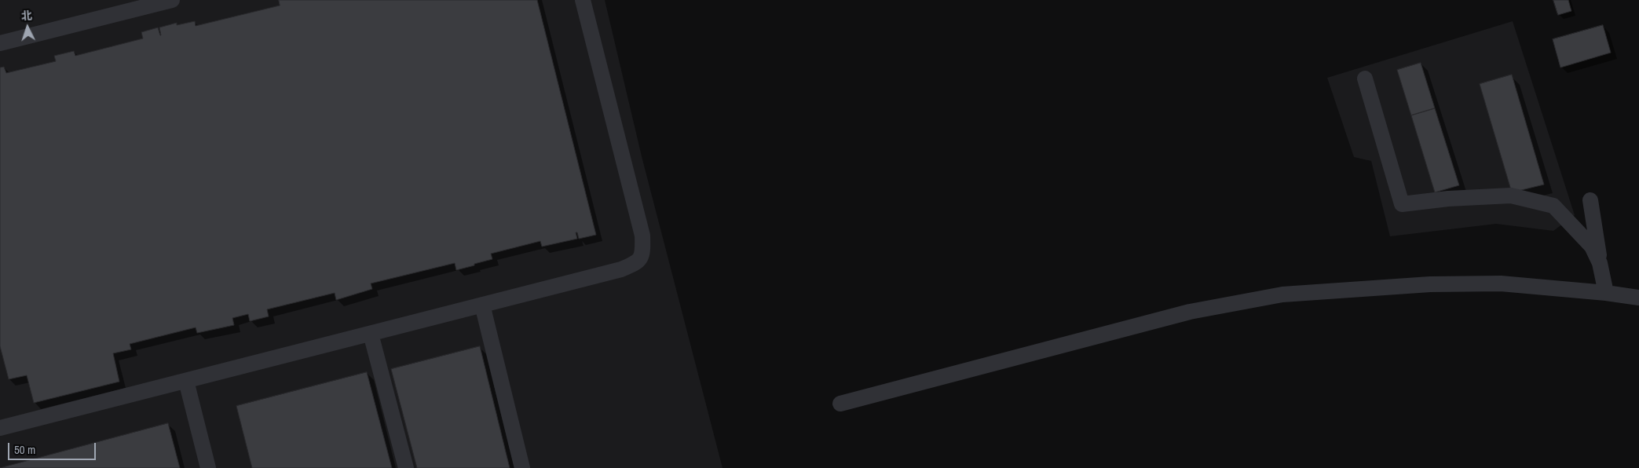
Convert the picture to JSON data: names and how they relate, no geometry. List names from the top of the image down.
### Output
{
  "scale_bar": "50 m",
  "north": "top"
}
